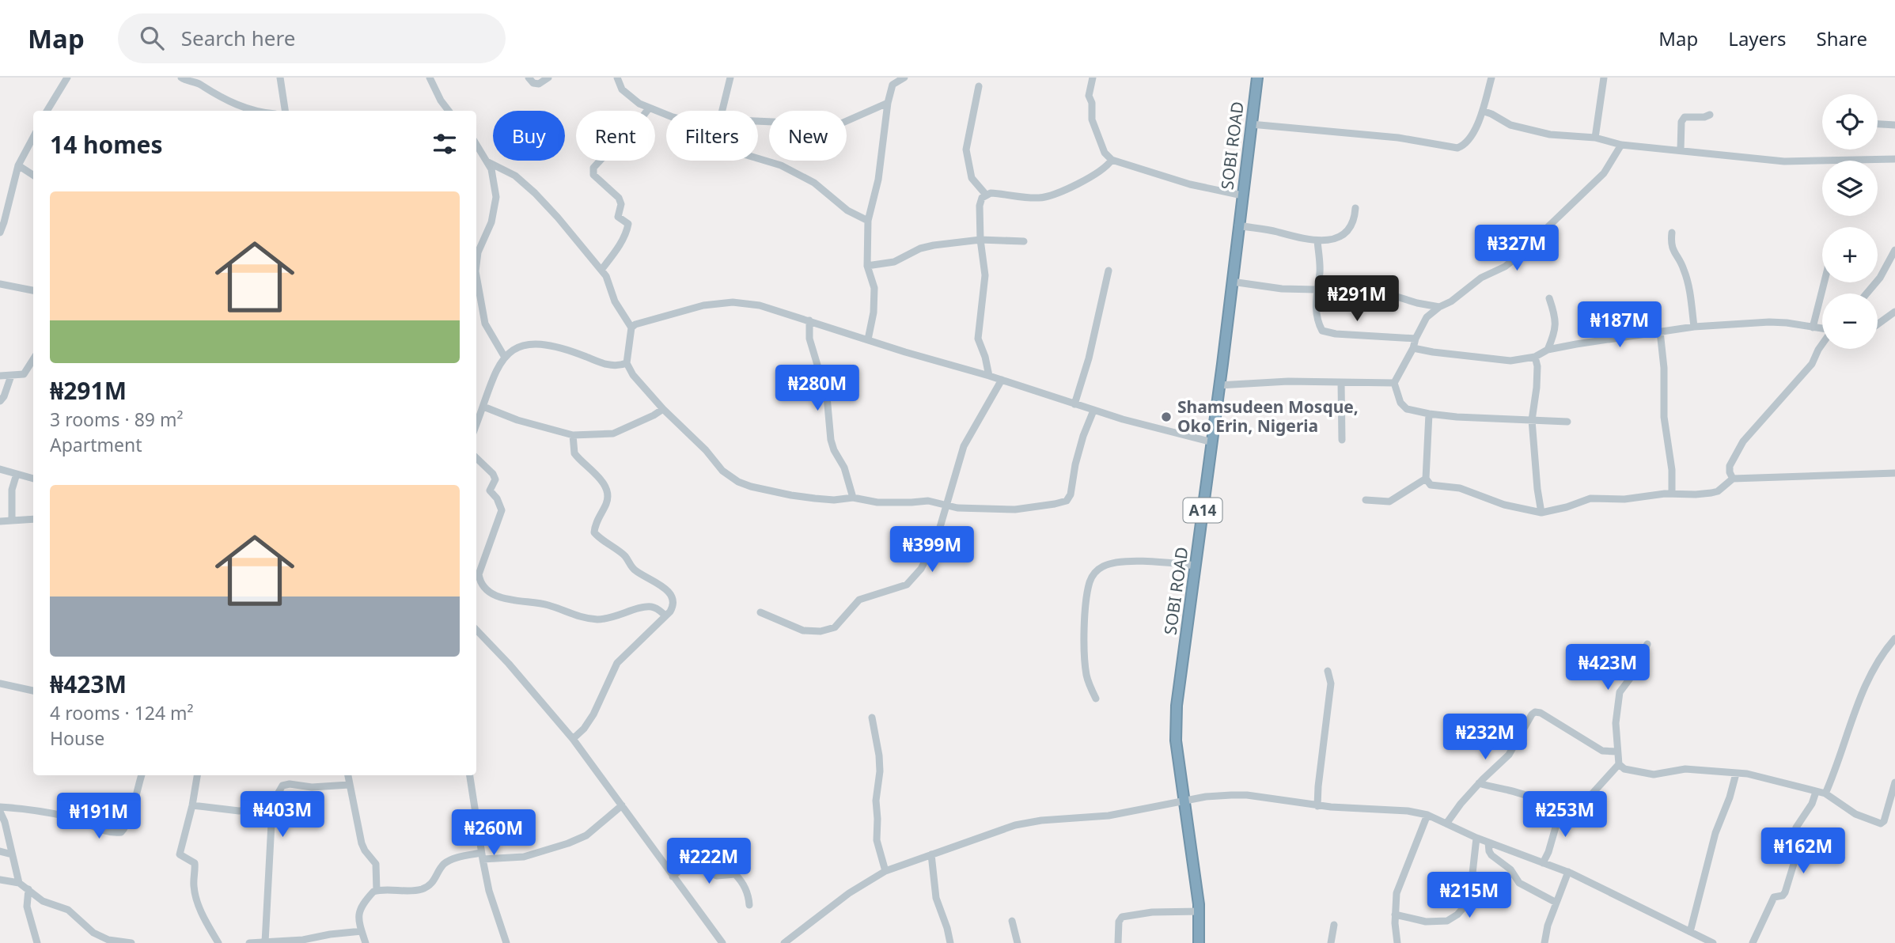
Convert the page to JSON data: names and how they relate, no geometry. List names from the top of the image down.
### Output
{
  "streets": {
    "highway": ["SOBI ROAD", "A14"]
  },
  "places": ["Shamsudeen Mosque, Oko Erin, Nigeria"],
  "page": {
    "header": "Map",
    "search": "Search here",
    "nav": ["Map", "Layers", "Share"],
    "map_buttons": ["+", "−"],
    "chip": [
      "Buy",
      "Rent",
      "Filters",
      "New"
    ],
    "heading": "14 homes",
    "list": [
      {
        "name": "₦291M",
        "note": "3 rooms · 89 m² · Apartment"
      },
      {
        "name": "₦423M",
        "note": "4 rooms · 124 m² · House"
      }
    ],
    "price": [
      "₦327M",
      "₦291M",
      "₦187M",
      "₦280M",
      "₦399M",
      "₦423M",
      "₦232M",
      "₦403M",
      "₦253M",
      "₦191M",
      "₦260M",
      "₦162M",
      "₦222M",
      "₦215M"
    ]
  }
}
